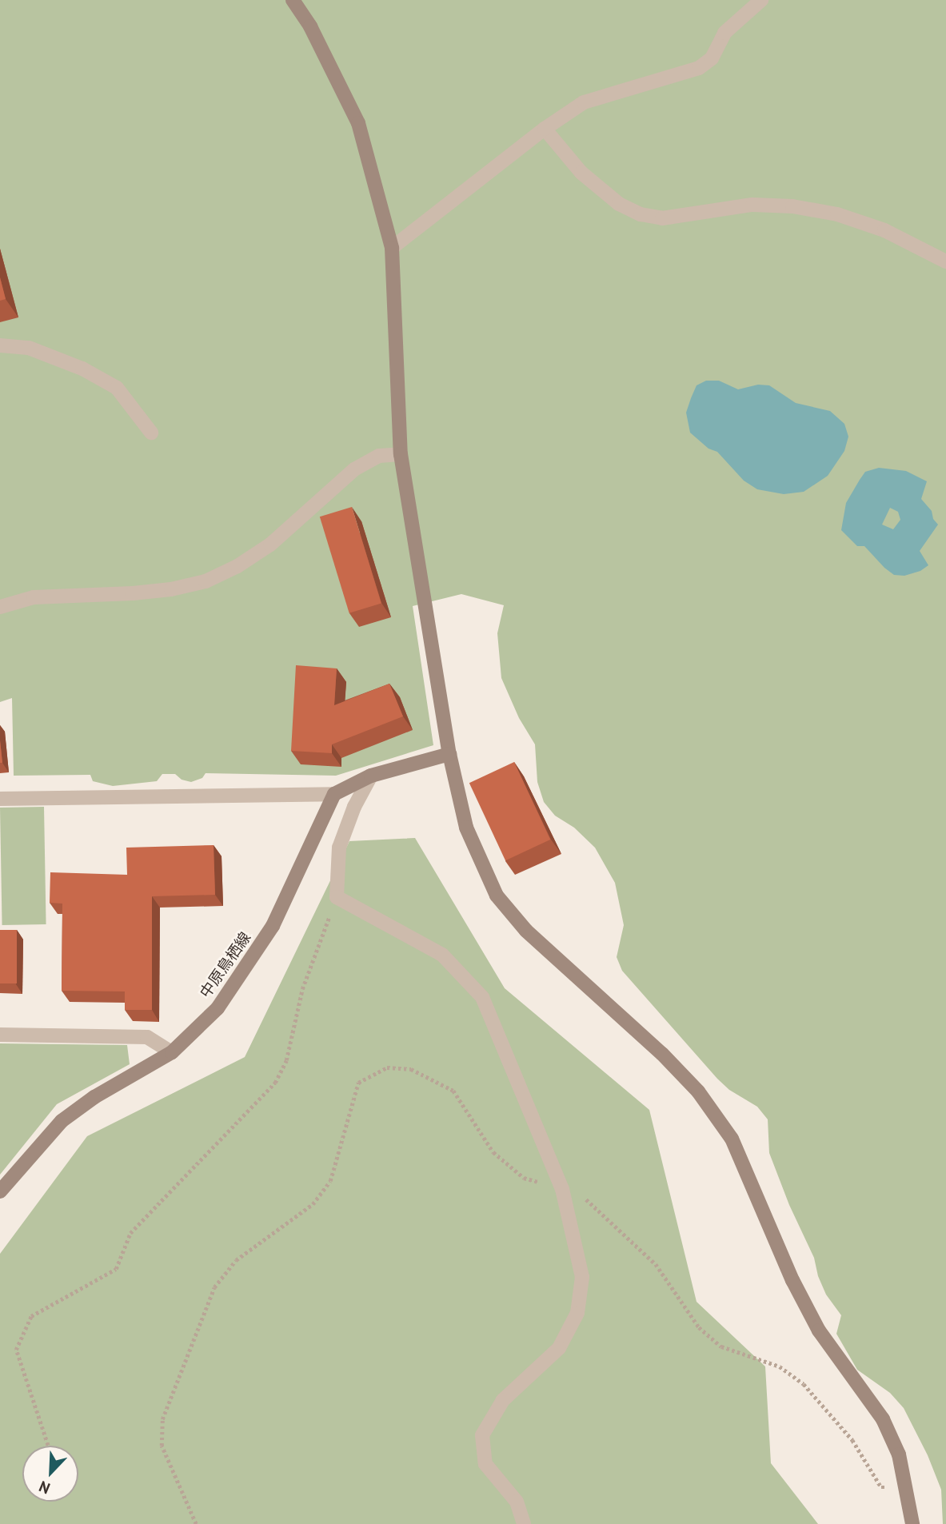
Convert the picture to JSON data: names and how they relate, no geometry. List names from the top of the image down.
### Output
{
  "streets": {
    "street": ["中原鳥栖線"]
  },
  "north": "bottom left"
}
